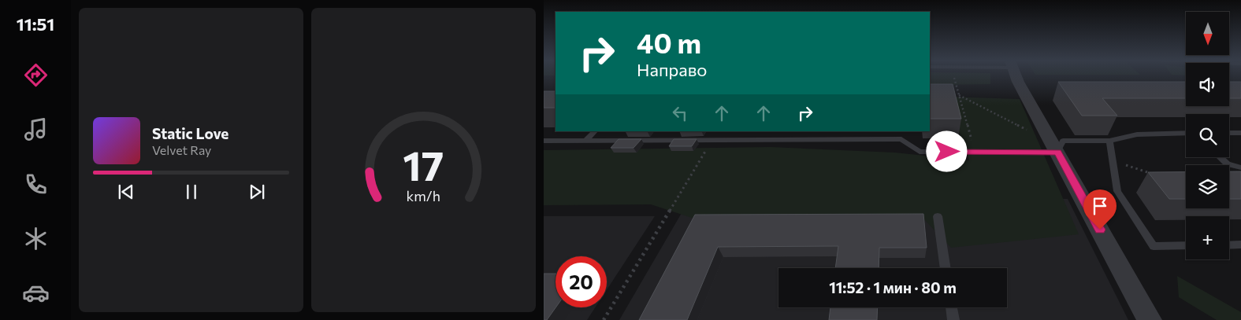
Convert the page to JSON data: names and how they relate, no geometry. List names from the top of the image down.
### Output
{
  "north": "bottom",
  "page": {
    "tabs": "11:51",
    "map_buttons": "+",
    "turn": ["40 m", "Направо"],
    "song": ["Static Love", "Velvet Ray"],
    "limit": "20",
    "trip": "11:52 · 1 мин · 80 m",
    "gauge": ["17", "km/h"]
  }
}
